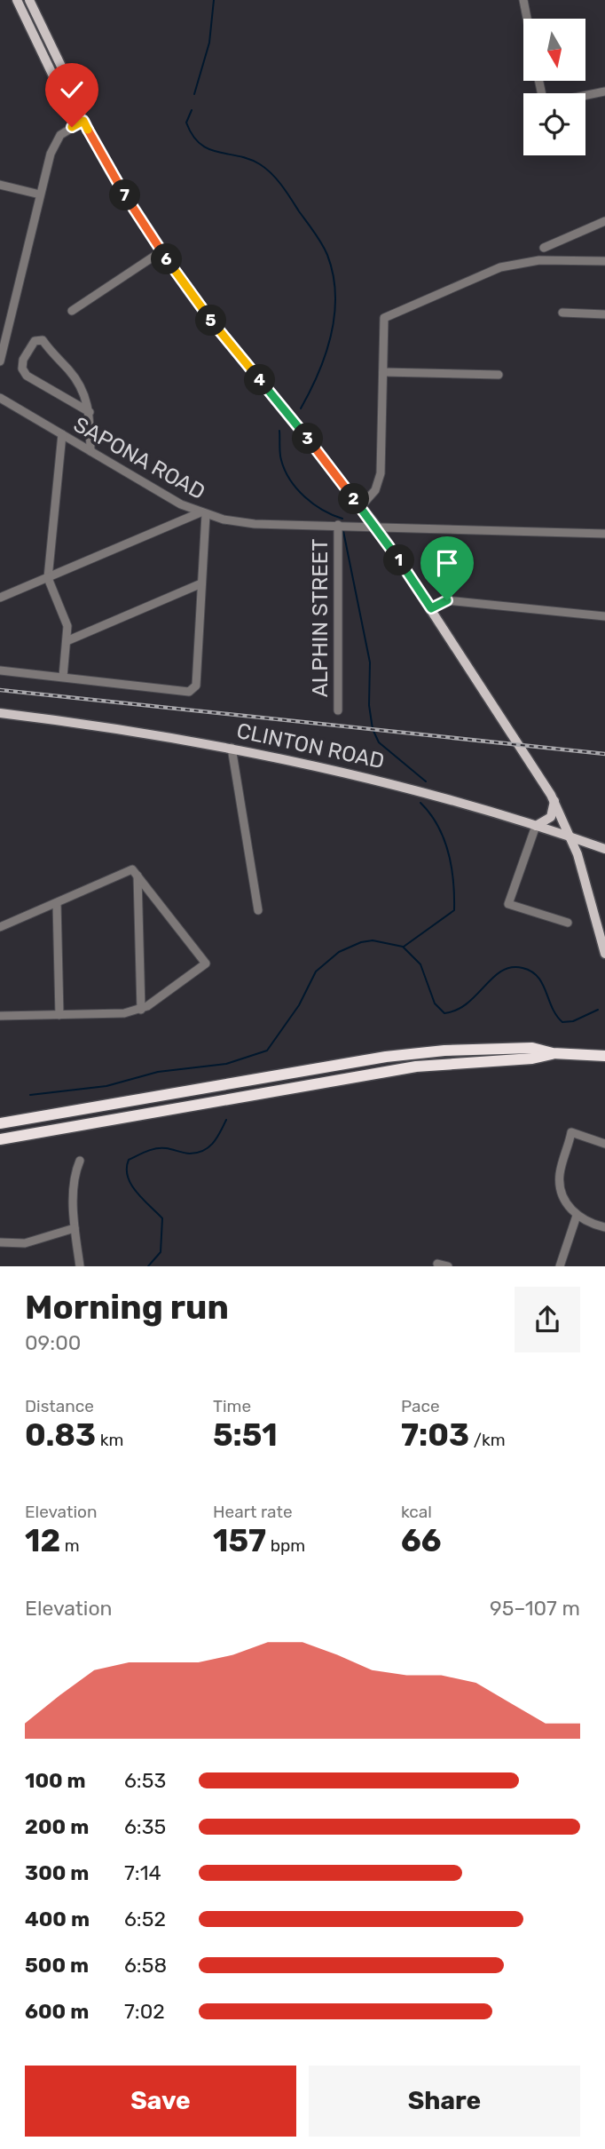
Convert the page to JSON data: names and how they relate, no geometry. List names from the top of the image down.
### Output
{
  "streets": {
    "main road": ["CLINTON ROAD"],
    "street": ["SAPONA ROAD", "ALPHIN STREET"]
  },
  "crossings": [
    ["SAPONA ROAD", "ALPHIN STREET"]
  ],
  "north": "bottom",
  "page": {
    "pins": [
      "7",
      "6",
      "5",
      "4",
      "3",
      "2",
      "1"
    ],
    "heading": ["Morning run", "09:00"],
    "stats": [
      ["Distance", "0.83 km"],
      ["Time", "5:51"],
      ["Pace", "7:03 /km"],
      ["Elevation", "12 m"],
      ["Heart rate", "157 bpm"],
      ["kcal", "66"]
    ],
    "chart": ["Elevation", "95–107 m"],
    "list": [
      {
        "name": "100 m",
        "note": "6:53"
      },
      {
        "name": "200 m",
        "note": "6:35"
      },
      {
        "name": "300 m",
        "note": "7:14"
      },
      {
        "name": "400 m",
        "note": "6:52"
      },
      {
        "name": "500 m",
        "note": "6:58"
      },
      {
        "name": "600 m",
        "note": "7:02"
      }
    ],
    "buttons": ["Save", "Share"]
  }
}
